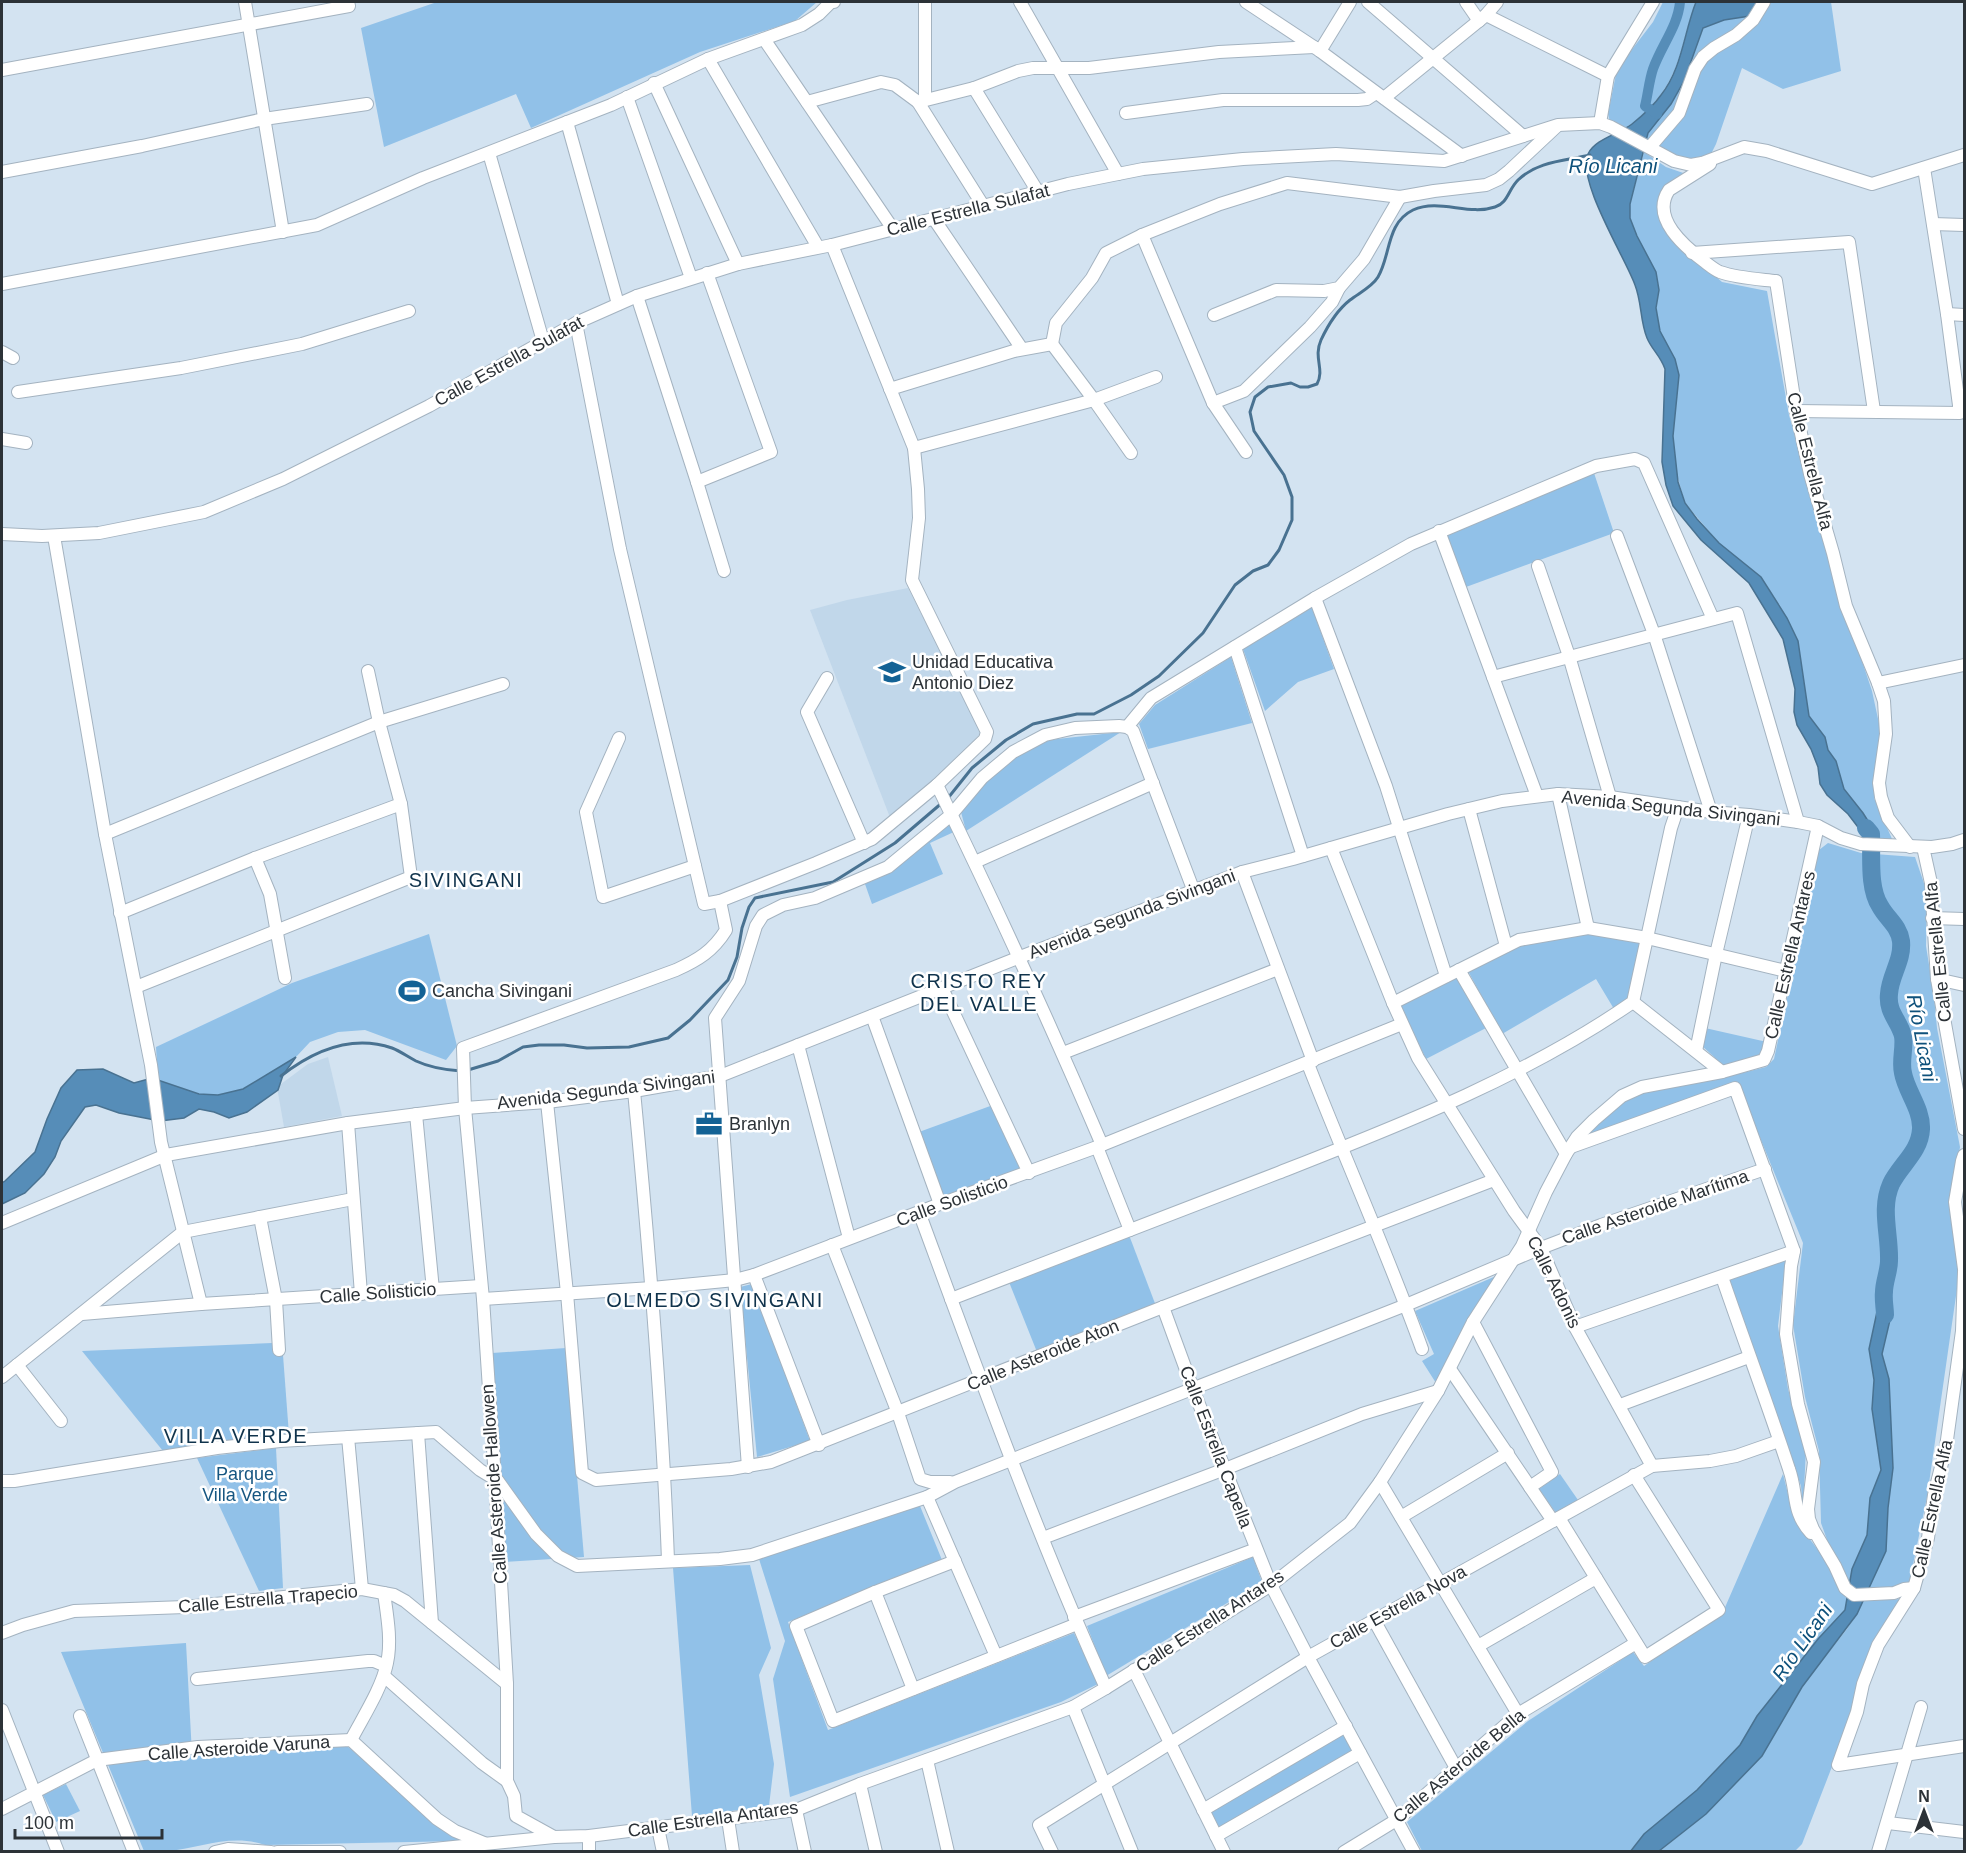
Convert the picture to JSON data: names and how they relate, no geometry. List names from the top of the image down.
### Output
{
  "streets": {
    "street": [
      "Calle Estrella Sulafat",
      "Calle Estrella Alfa",
      "Avenida Segunda Sivingani",
      "Calle Estrella Antares",
      "Calle Solisticio",
      "Calle Asteroide Marítima",
      "Calle Adonis",
      "Calle Asteroide Aton",
      "Calle Estrella Capella",
      "Calle Asteroide Hallowen",
      "Calle Estrella Trapecio",
      "Calle Estrella Nova",
      "Calle Asteroide Varuna",
      "Calle Asteroide Bella"
    ]
  },
  "crossings": [
    ["Calle Estrella Sulafat", "Calle Estrella Alfa"],
    ["Calle Estrella Alfa", "Avenida Segunda Sivingani"],
    ["Avenida Segunda Sivingani", "Calle Estrella Antares"],
    ["Avenida Segunda Sivingani", "Calle Adonis"],
    ["Avenida Segunda Sivingani", "Calle Asteroide Hallowen"],
    ["Calle Estrella Antares", "Calle Asteroide Marítima"],
    ["Calle Estrella Antares", "Calle Adonis"],
    ["Calle Estrella Antares", "Calle Estrella Capella"],
    ["Calle Estrella Antares", "Calle Asteroide Hallowen"],
    ["Calle Estrella Antares", "Calle Asteroide Varuna"],
    ["Calle Solisticio", "Calle Adonis"],
    ["Calle Solisticio", "Calle Asteroide Aton"],
    ["Calle Solisticio", "Calle Asteroide Hallowen"],
    ["Calle Asteroide Marítima", "Calle Adonis"],
    ["Calle Asteroide Marítima", "Calle Estrella Capella"],
    ["Calle Adonis", "Calle Asteroide Aton"],
    ["Calle Adonis", "Calle Estrella Nova"],
    ["Calle Asteroide Aton", "Calle Estrella Capella"],
    ["Calle Estrella Capella", "Calle Estrella Nova"],
    ["Calle Estrella Capella", "Calle Asteroide Bella"],
    ["Calle Asteroide Hallowen", "Calle Estrella Trapecio"]
  ],
  "districts": [
    "SIVINGANI",
    "CRISTO REY DEL VALLE",
    "OLMEDO SIVINGANI",
    "VILLA VERDE"
  ],
  "water": ["Río Licani"],
  "parks": ["Parque Villa Verde"],
  "places": {
    "school or university": ["Unidad Educativa Antonio Diez"],
    "sports": ["Cancha Sivingani"],
    "office": ["Branlyn"]
  },
  "scale_bar": "100 m",
  "north": "top"
}
